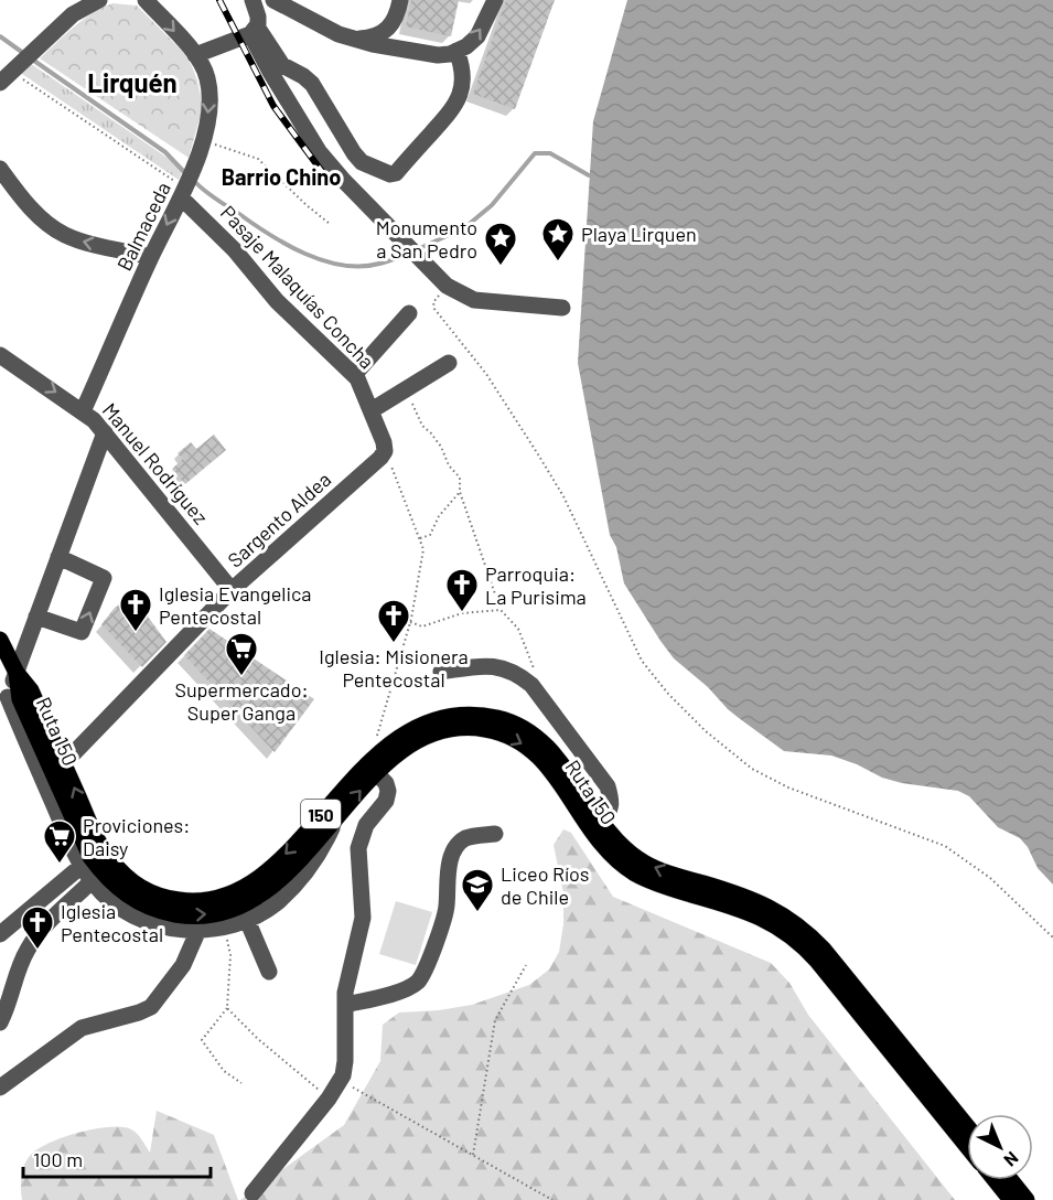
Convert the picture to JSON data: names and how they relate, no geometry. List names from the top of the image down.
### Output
{
  "streets": {
    "main road": ["Ruta 150", "150"],
    "street": [
      "Balmaceda",
      "Pasaje Malaquías Concha",
      "Manuel Rodríguez",
      "Sargento Aldea"
    ]
  },
  "crossings": [
    ["Balmaceda", "Pasaje Malaquías Concha"],
    ["Balmaceda", "Manuel Rodríguez"],
    ["Pasaje Malaquías Concha", "Sargento Aldea"],
    ["Manuel Rodríguez", "Sargento Aldea"],
    ["Sargento Aldea", "Ruta 150"],
    ["Ruta 150", "150"]
  ],
  "one_way": ["Balmaceda"],
  "districts": ["Lirquén", "Barrio Chino"],
  "places": {
    "place": ["Playa Lirquen", "Monumento a San Pedro"],
    "church": [
      "Parroquia: La Purisima",
      "Iglesia Evangelica Pentecostal",
      "Iglesia: Misionera Pentecostal",
      "Iglesia Pentecostal"
    ],
    "supermarket": ["Supermercado: Super Ganga", "Proviciones: Daisy"],
    "school or university": ["Liceo Ríos de Chile"]
  },
  "scale_bar": "100 m",
  "north": "bottom right"
}
